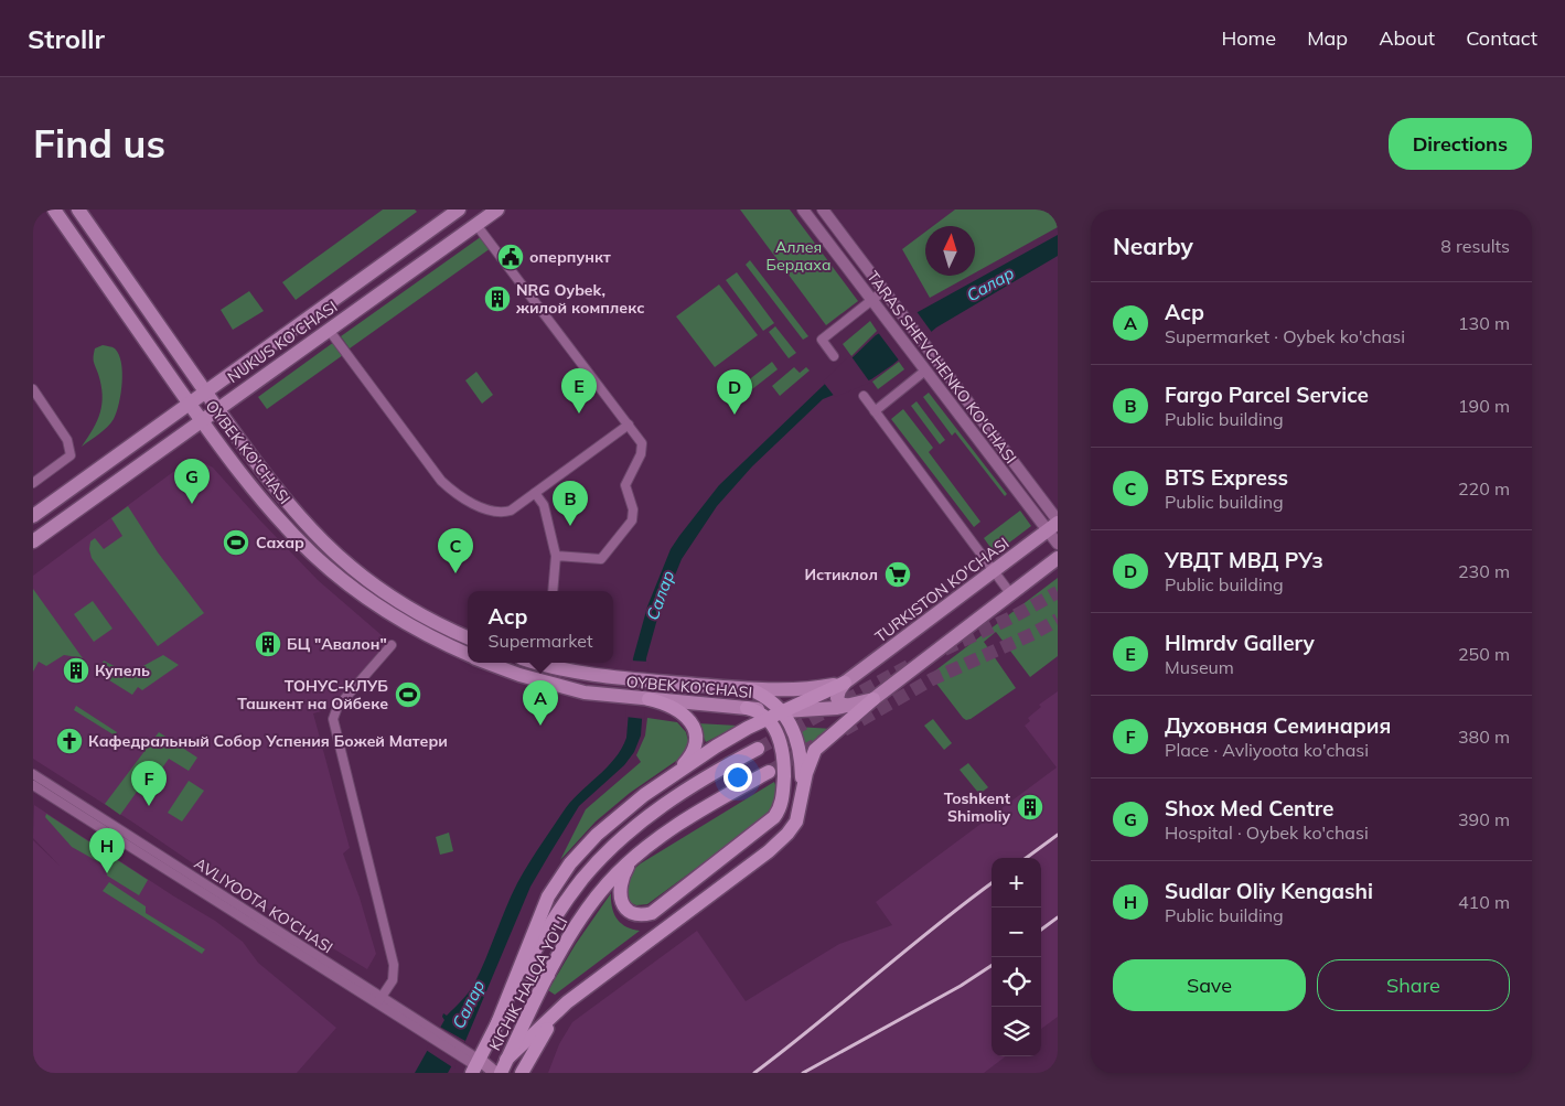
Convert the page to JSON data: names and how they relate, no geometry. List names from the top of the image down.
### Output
{
  "streets": {
    "highway": ["KICHIK HALQA YO'LI"],
    "main road": ["NUKUS KO'CHASI", "OYBEK KO'CHASI", "TURKISTON KO'CHASI"],
    "street": ["TARAS SHEVCHENKO KO'CHASI", "AVLIYOOTA KO'CHASI"]
  },
  "crossings": [
    ["NUKUS KO'CHASI", "OYBEK KO'CHASI"],
    ["TARAS SHEVCHENKO KO'CHASI", "TURKISTON KO'CHASI"],
    ["OYBEK KO'CHASI", "TURKISTON KO'CHASI"],
    ["AVLIYOOTA KO'CHASI", "KICHIK HALQA YO'LI"]
  ],
  "water": ["Салар"],
  "parks": ["Аллея Бердаха"],
  "places": {
    "public building": ["оперпункт"],
    "building": [
      "NRG Oybek, жилой комплекс",
      "БЦ \"Авалон\"",
      "Купель",
      "Toshkent Shimoliy"
    ],
    "sports": ["Сахар", "ТОНУС-КЛУБ Ташкент на Ойбеке"],
    "supermarket": ["Истиклол"],
    "church": ["Кафедральный Собор Успения Божeй Матери"]
  },
  "north": "top",
  "page": {
    "header": "Strollr",
    "nav": [
      "Home",
      "Map",
      "About",
      "Contact"
    ],
    "buttons": [
      "Directions",
      ["Save", "Share"]
    ],
    "title": "Find us",
    "heading": ["Nearby", "8 results"],
    "list": [
      {
        "mark": "A",
        "name": "Аср",
        "note": "Supermarket · Oybek ko'chasi",
        "value": "130 m"
      },
      {
        "mark": "B",
        "name": "Fargo Parcel Service",
        "note": "Public building",
        "value": "190 m"
      },
      {
        "mark": "C",
        "name": "BTS Express",
        "note": "Public building",
        "value": "220 m"
      },
      {
        "mark": "D",
        "name": "УВДТ МВД РУз",
        "note": "Public building",
        "value": "230 m"
      },
      {
        "mark": "E",
        "name": "Hlmrdv Gallery",
        "note": "Museum",
        "value": "250 m"
      },
      {
        "mark": "F",
        "name": "Духовная Семинария",
        "note": "Place · Avliyoota ko'chasi",
        "value": "380 m"
      },
      {
        "mark": "G",
        "name": "Shox Med Centre",
        "note": "Hospital · Oybek ko'chasi",
        "value": "390 m"
      },
      {
        "mark": "H",
        "name": "Sudlar Oliy Kengashi",
        "note": "Public building",
        "value": "410 m"
      }
    ],
    "pins": [
      "E",
      "D",
      "G",
      "B",
      "C",
      "A",
      "F",
      "H"
    ],
    "popup": ["Аср", "Supermarket"],
    "map_buttons": ["+", "−"]
  }
}
